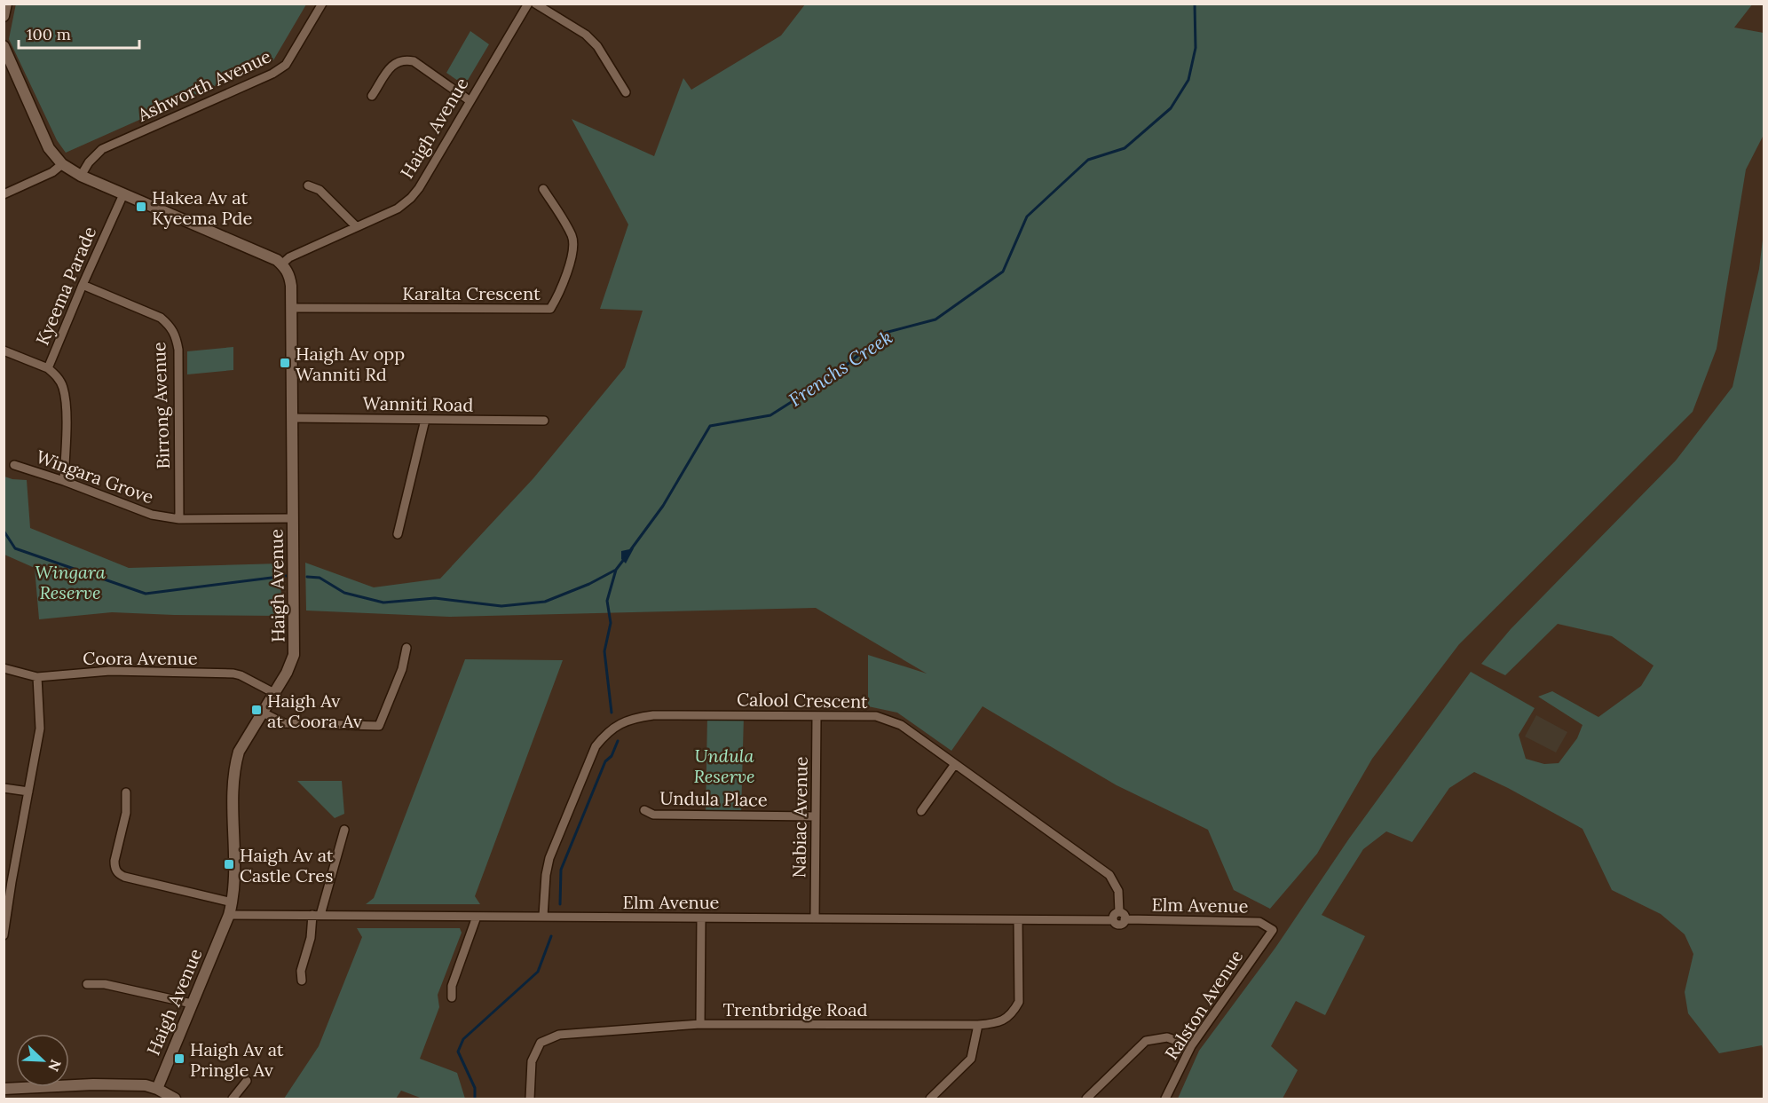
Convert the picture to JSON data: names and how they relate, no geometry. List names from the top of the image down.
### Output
{
  "streets": {
    "street": [
      "Ashworth Avenue",
      "Haigh Avenue",
      "Kyeema Parade",
      "Karalta Crescent",
      "Wanniti Road",
      "Birrong Avenue",
      "Wingara Grove",
      "Coora Avenue",
      "Calool Crescent",
      "Undula Place",
      "Nabiac Avenue",
      "Elm Avenue",
      "Ralston Avenue",
      "Trentbridge Road"
    ]
  },
  "crossings": [
    ["Haigh Avenue", "Karalta Crescent"],
    ["Haigh Avenue", "Wanniti Road"],
    ["Haigh Avenue", "Wingara Grove"],
    ["Haigh Avenue", "Coora Avenue"],
    ["Haigh Avenue", "Elm Avenue"],
    ["Kyeema Parade", "Birrong Avenue"],
    ["Kyeema Parade", "Wingara Grove"],
    ["Birrong Avenue", "Wingara Grove"],
    ["Calool Crescent", "Nabiac Avenue"],
    ["Calool Crescent", "Elm Avenue"],
    ["Undula Place", "Nabiac Avenue"],
    ["Nabiac Avenue", "Elm Avenue"],
    ["Elm Avenue", "Ralston Avenue"],
    ["Elm Avenue", "Trentbridge Road"]
  ],
  "water": ["Frenchs Creek"],
  "parks": ["Wingara Reserve", "Undula Reserve"],
  "places": {
    "transit": [
      "Hakea Av at Kyeema Pde",
      "Haigh Av opp Wanniti Rd",
      "Haigh Av at Coora Av",
      "Haigh Av at Castle Cres",
      "Haigh Av at Pringle Av"
    ]
  },
  "scale_bar": "100 m",
  "north": "bottom right"
}
